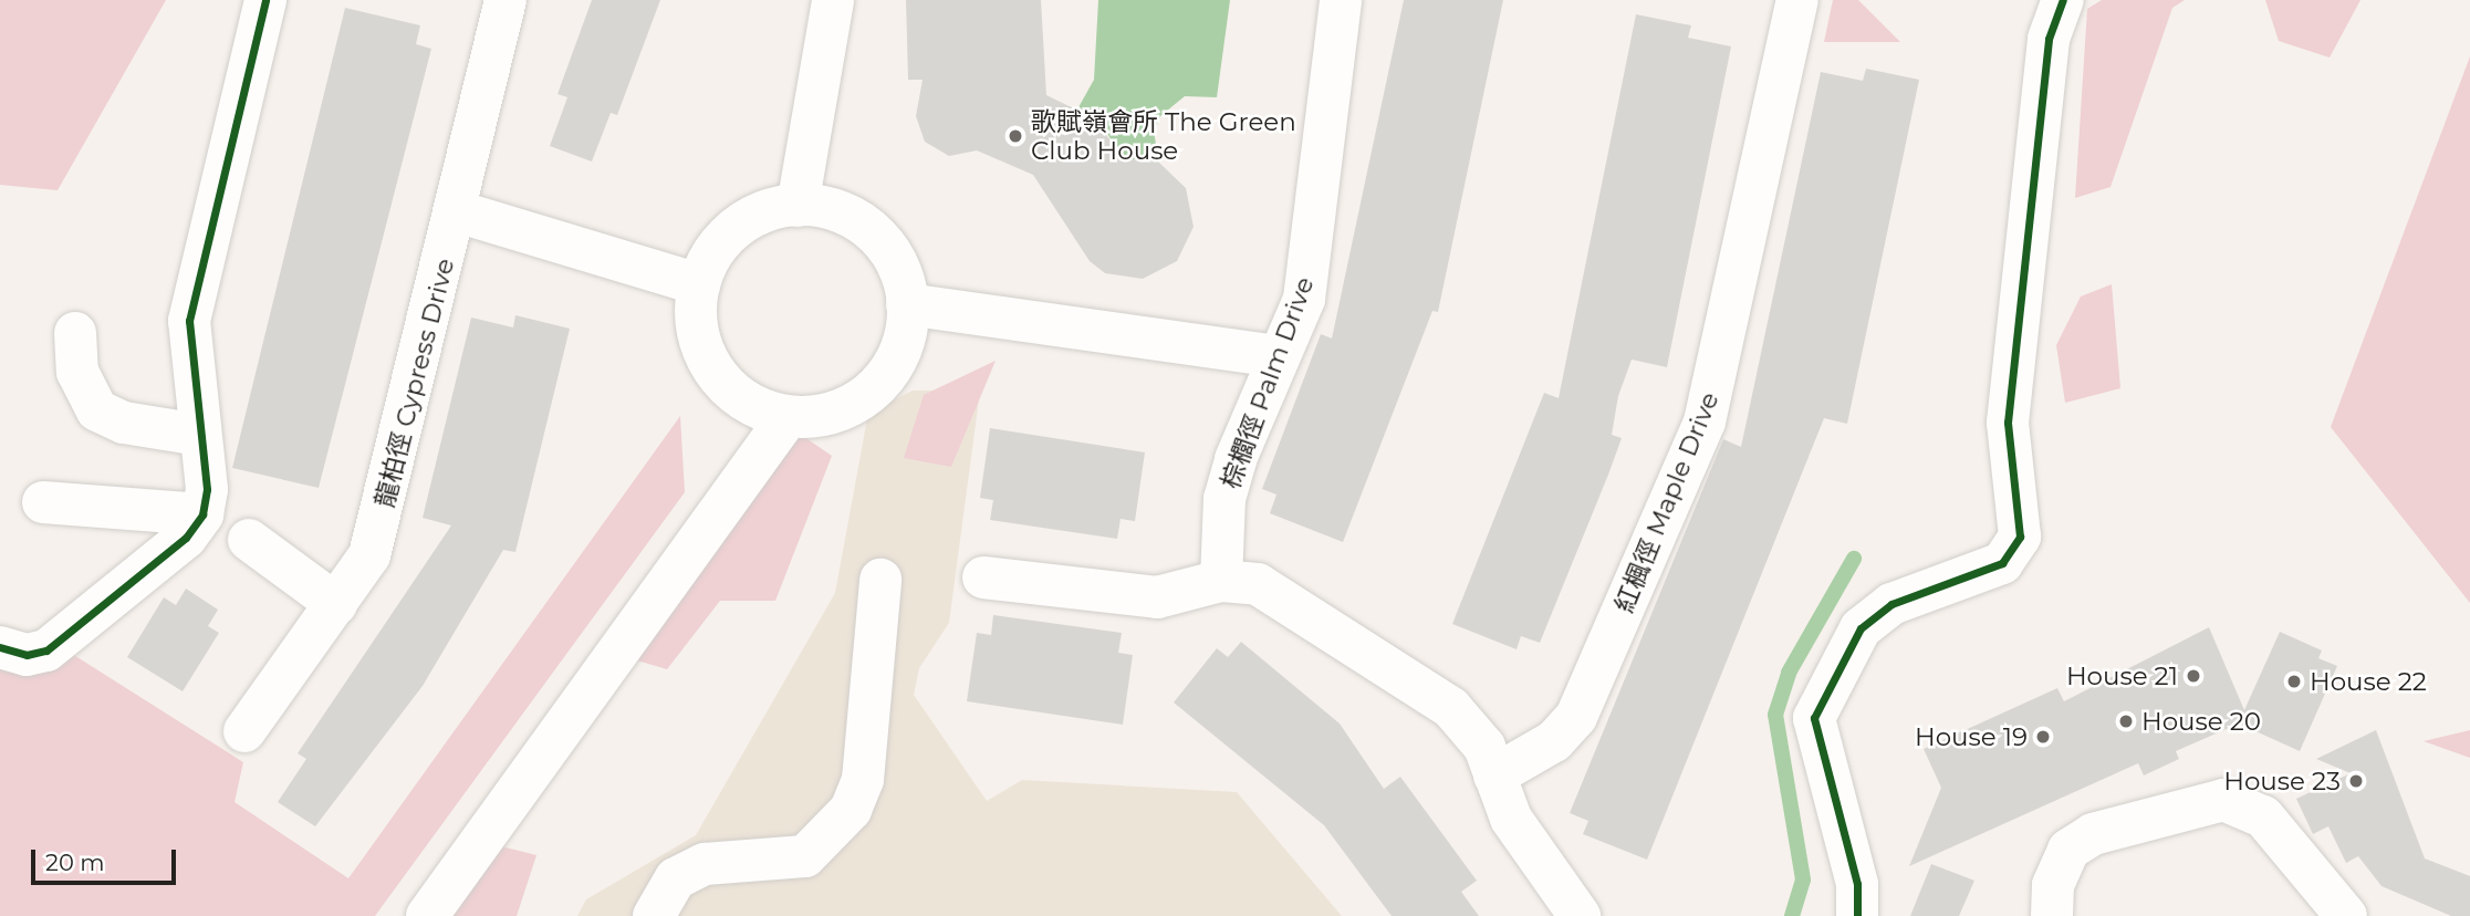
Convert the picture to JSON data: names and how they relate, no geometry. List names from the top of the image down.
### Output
{
  "streets": {
    "street": ["龍柏徑 Cypress Drive", "棕櫚徑 Palm Drive", "紅楓徑 Maple Drive"]
  },
  "places": [
    "歌賦嶺會所 The Green Club House",
    "House 21",
    "House 22",
    "House 20",
    "House 19",
    "House 23"
  ],
  "scale_bar": "20 m"
}
